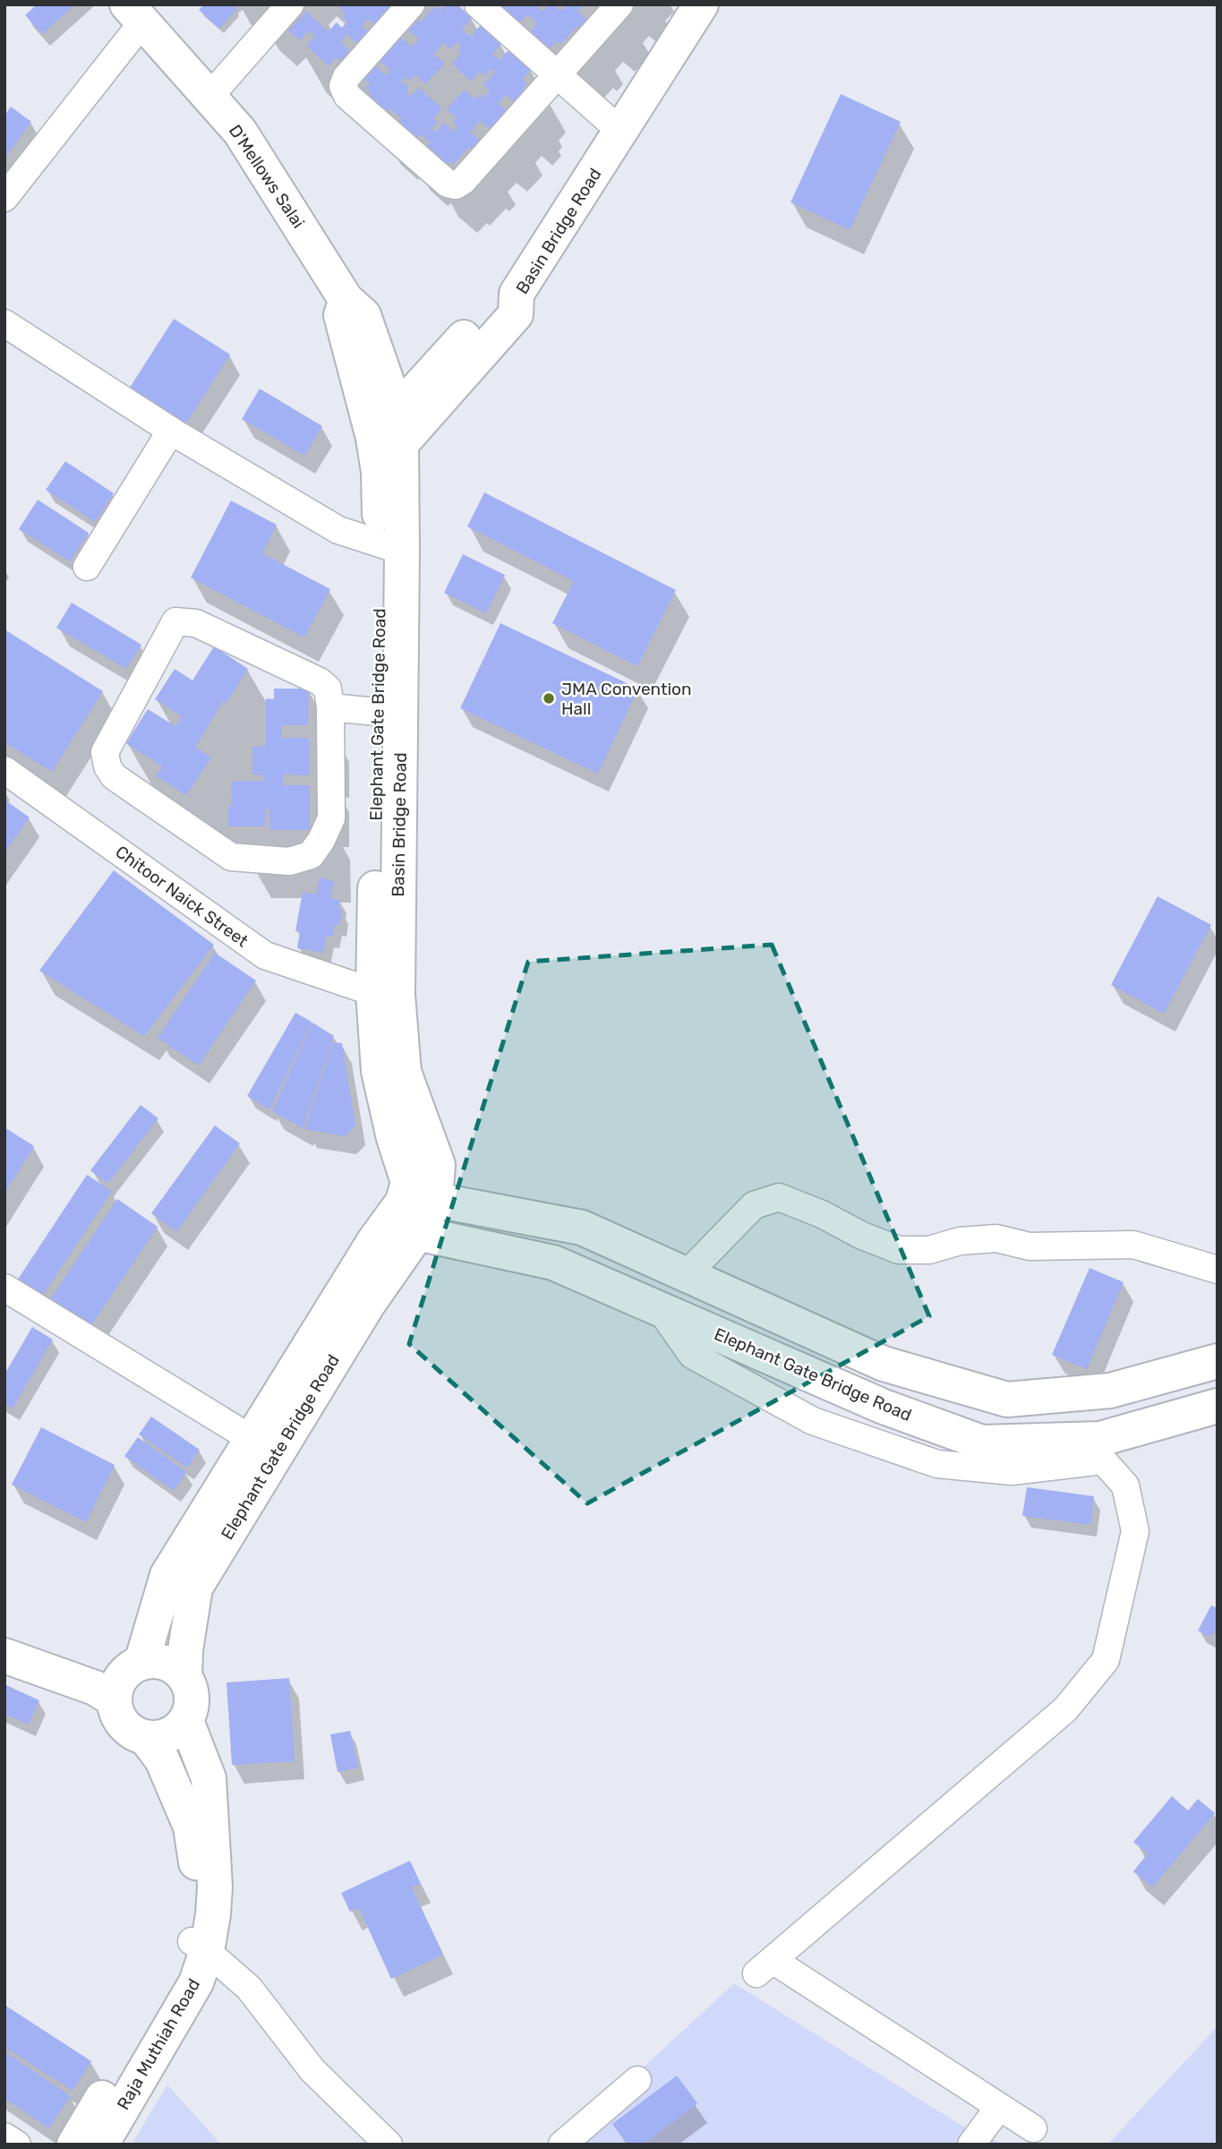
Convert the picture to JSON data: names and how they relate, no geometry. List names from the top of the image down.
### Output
{
  "streets": {
    "main road": [
      "D'Mellows Salai",
      "Basin Bridge Road",
      "Elephant Gate Bridge Road",
      "Raja Muthiah Road"
    ],
    "street": ["Chitoor Naick Street"]
  },
  "crossings": [
    ["D'Mellows Salai", "Basin Bridge Road"],
    ["Basin Bridge Road", "Elephant Gate Bridge Road"],
    ["Elephant Gate Bridge Road", "Chitoor Naick Street"],
    ["Elephant Gate Bridge Road", "Raja Muthiah Road"]
  ],
  "places": ["JMA Convention Hall"]
}
